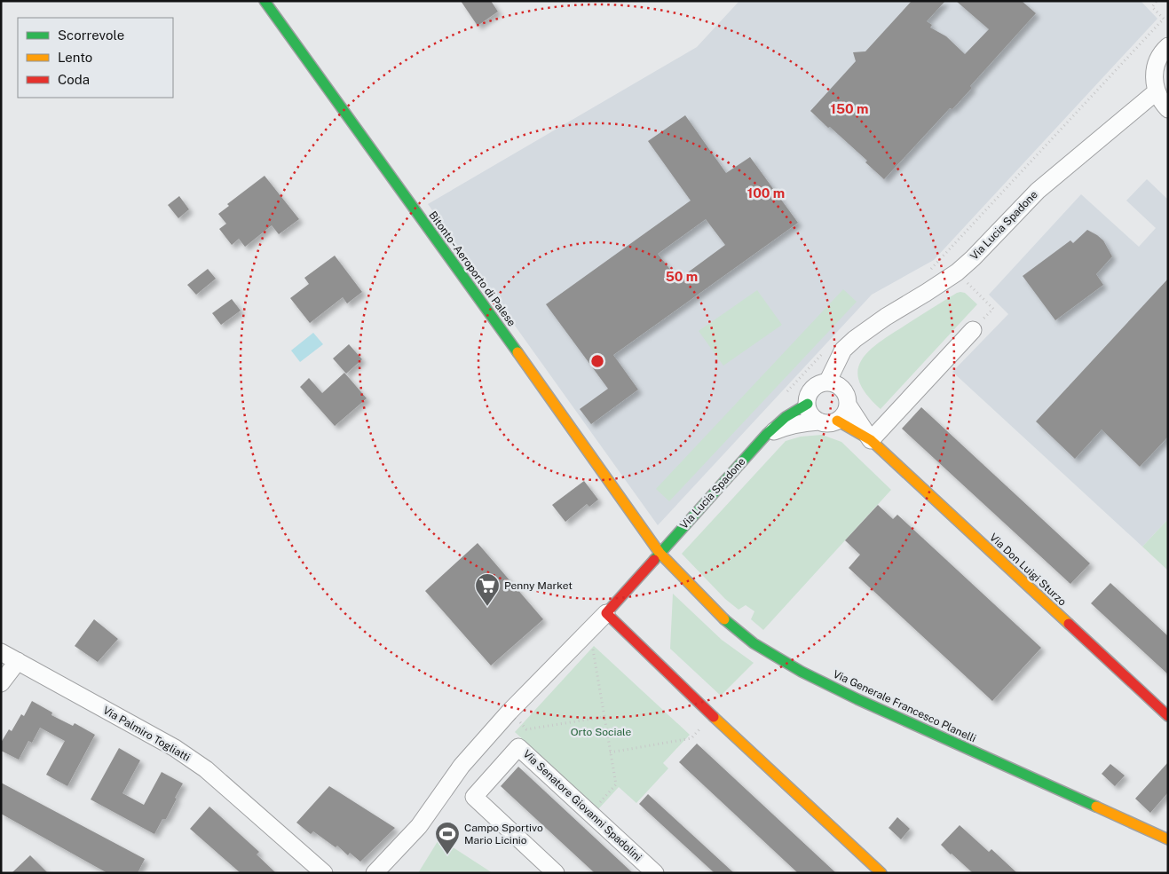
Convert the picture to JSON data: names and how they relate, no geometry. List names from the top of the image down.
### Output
{
  "streets": {
    "street": [
      "Via Lucia Spadone",
      "Bitonto - Aeroporto di Palese",
      "Via Don Luigi Sturzo",
      "Via Generale Francesco Planelli",
      "Via Palmiro Togliatti",
      "Via Senatore Giovanni Spadolini"
    ]
  },
  "crossings": [
    ["Via Lucia Spadone", "Bitonto - Aeroporto di Palese"],
    ["Via Lucia Spadone", "Via Don Luigi Sturzo"],
    ["Via Lucia Spadone", "Via Generale Francesco Planelli"],
    ["Bitonto - Aeroporto di Palese", "Via Generale Francesco Planelli"]
  ],
  "parks": ["Orto Sociale"],
  "places": {
    "supermarket": ["Penny Market"],
    "sports": ["Campo Sportivo Mario Licinio"]
  },
  "legend": ["Scorrevole", "Lento", "Coda"],
  "rings": ["150 m", "100 m", "50 m"]
}
